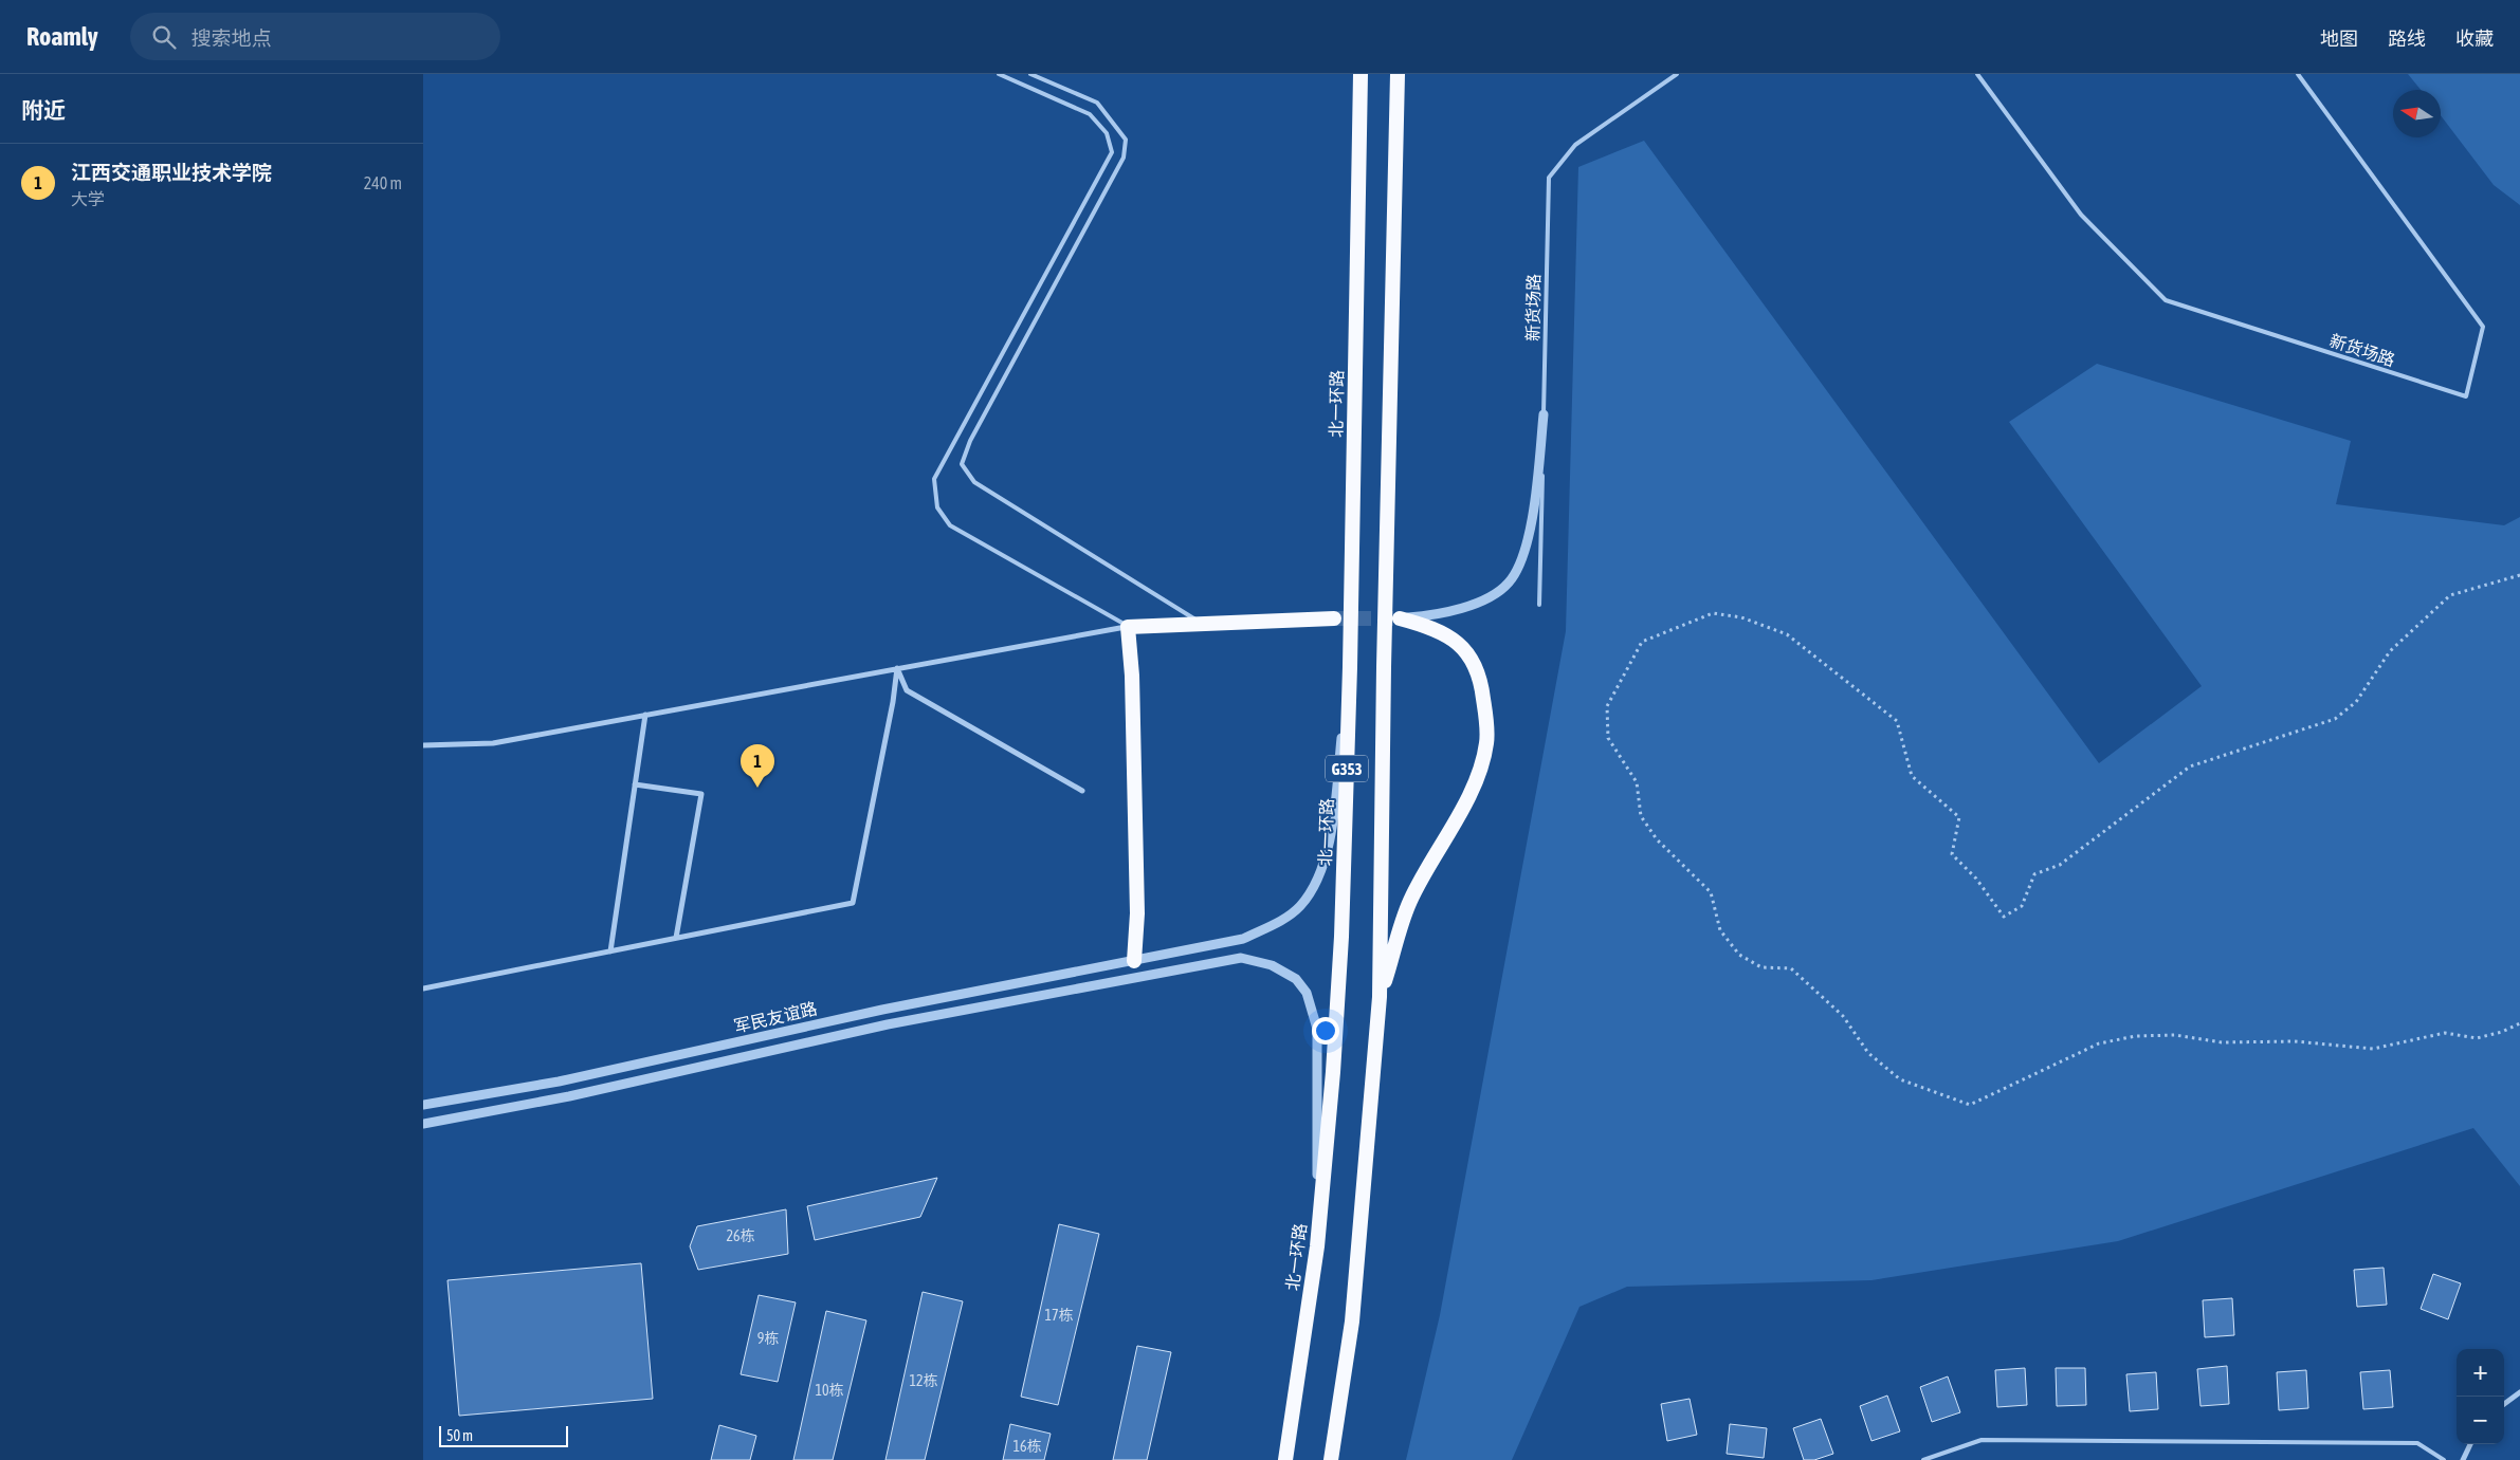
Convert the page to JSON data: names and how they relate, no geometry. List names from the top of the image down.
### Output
{
  "streets": {
    "highway": ["北一环路", "G353"],
    "street": ["军民友谊路"],
    "lane": ["新货场路"]
  },
  "crossings": [
    ["北一环路", "军民友谊路"]
  ],
  "house_numbers": [
    "26栋",
    "17栋",
    "9栋",
    "12栋",
    "10栋",
    "16栋"
  ],
  "scale_bar": "50 m",
  "north": "left",
  "page": {
    "header": "Roamly",
    "search": "搜索地点",
    "nav": ["地图", "路线", "收藏"],
    "heading": "附近",
    "list": [
      {
        "mark": "1",
        "name": "江西交通职业技术学院",
        "note": "大学",
        "value": "240 m"
      }
    ],
    "pins": "1",
    "map_buttons": ["+", "−"],
    "scale": "50 m"
  }
}
